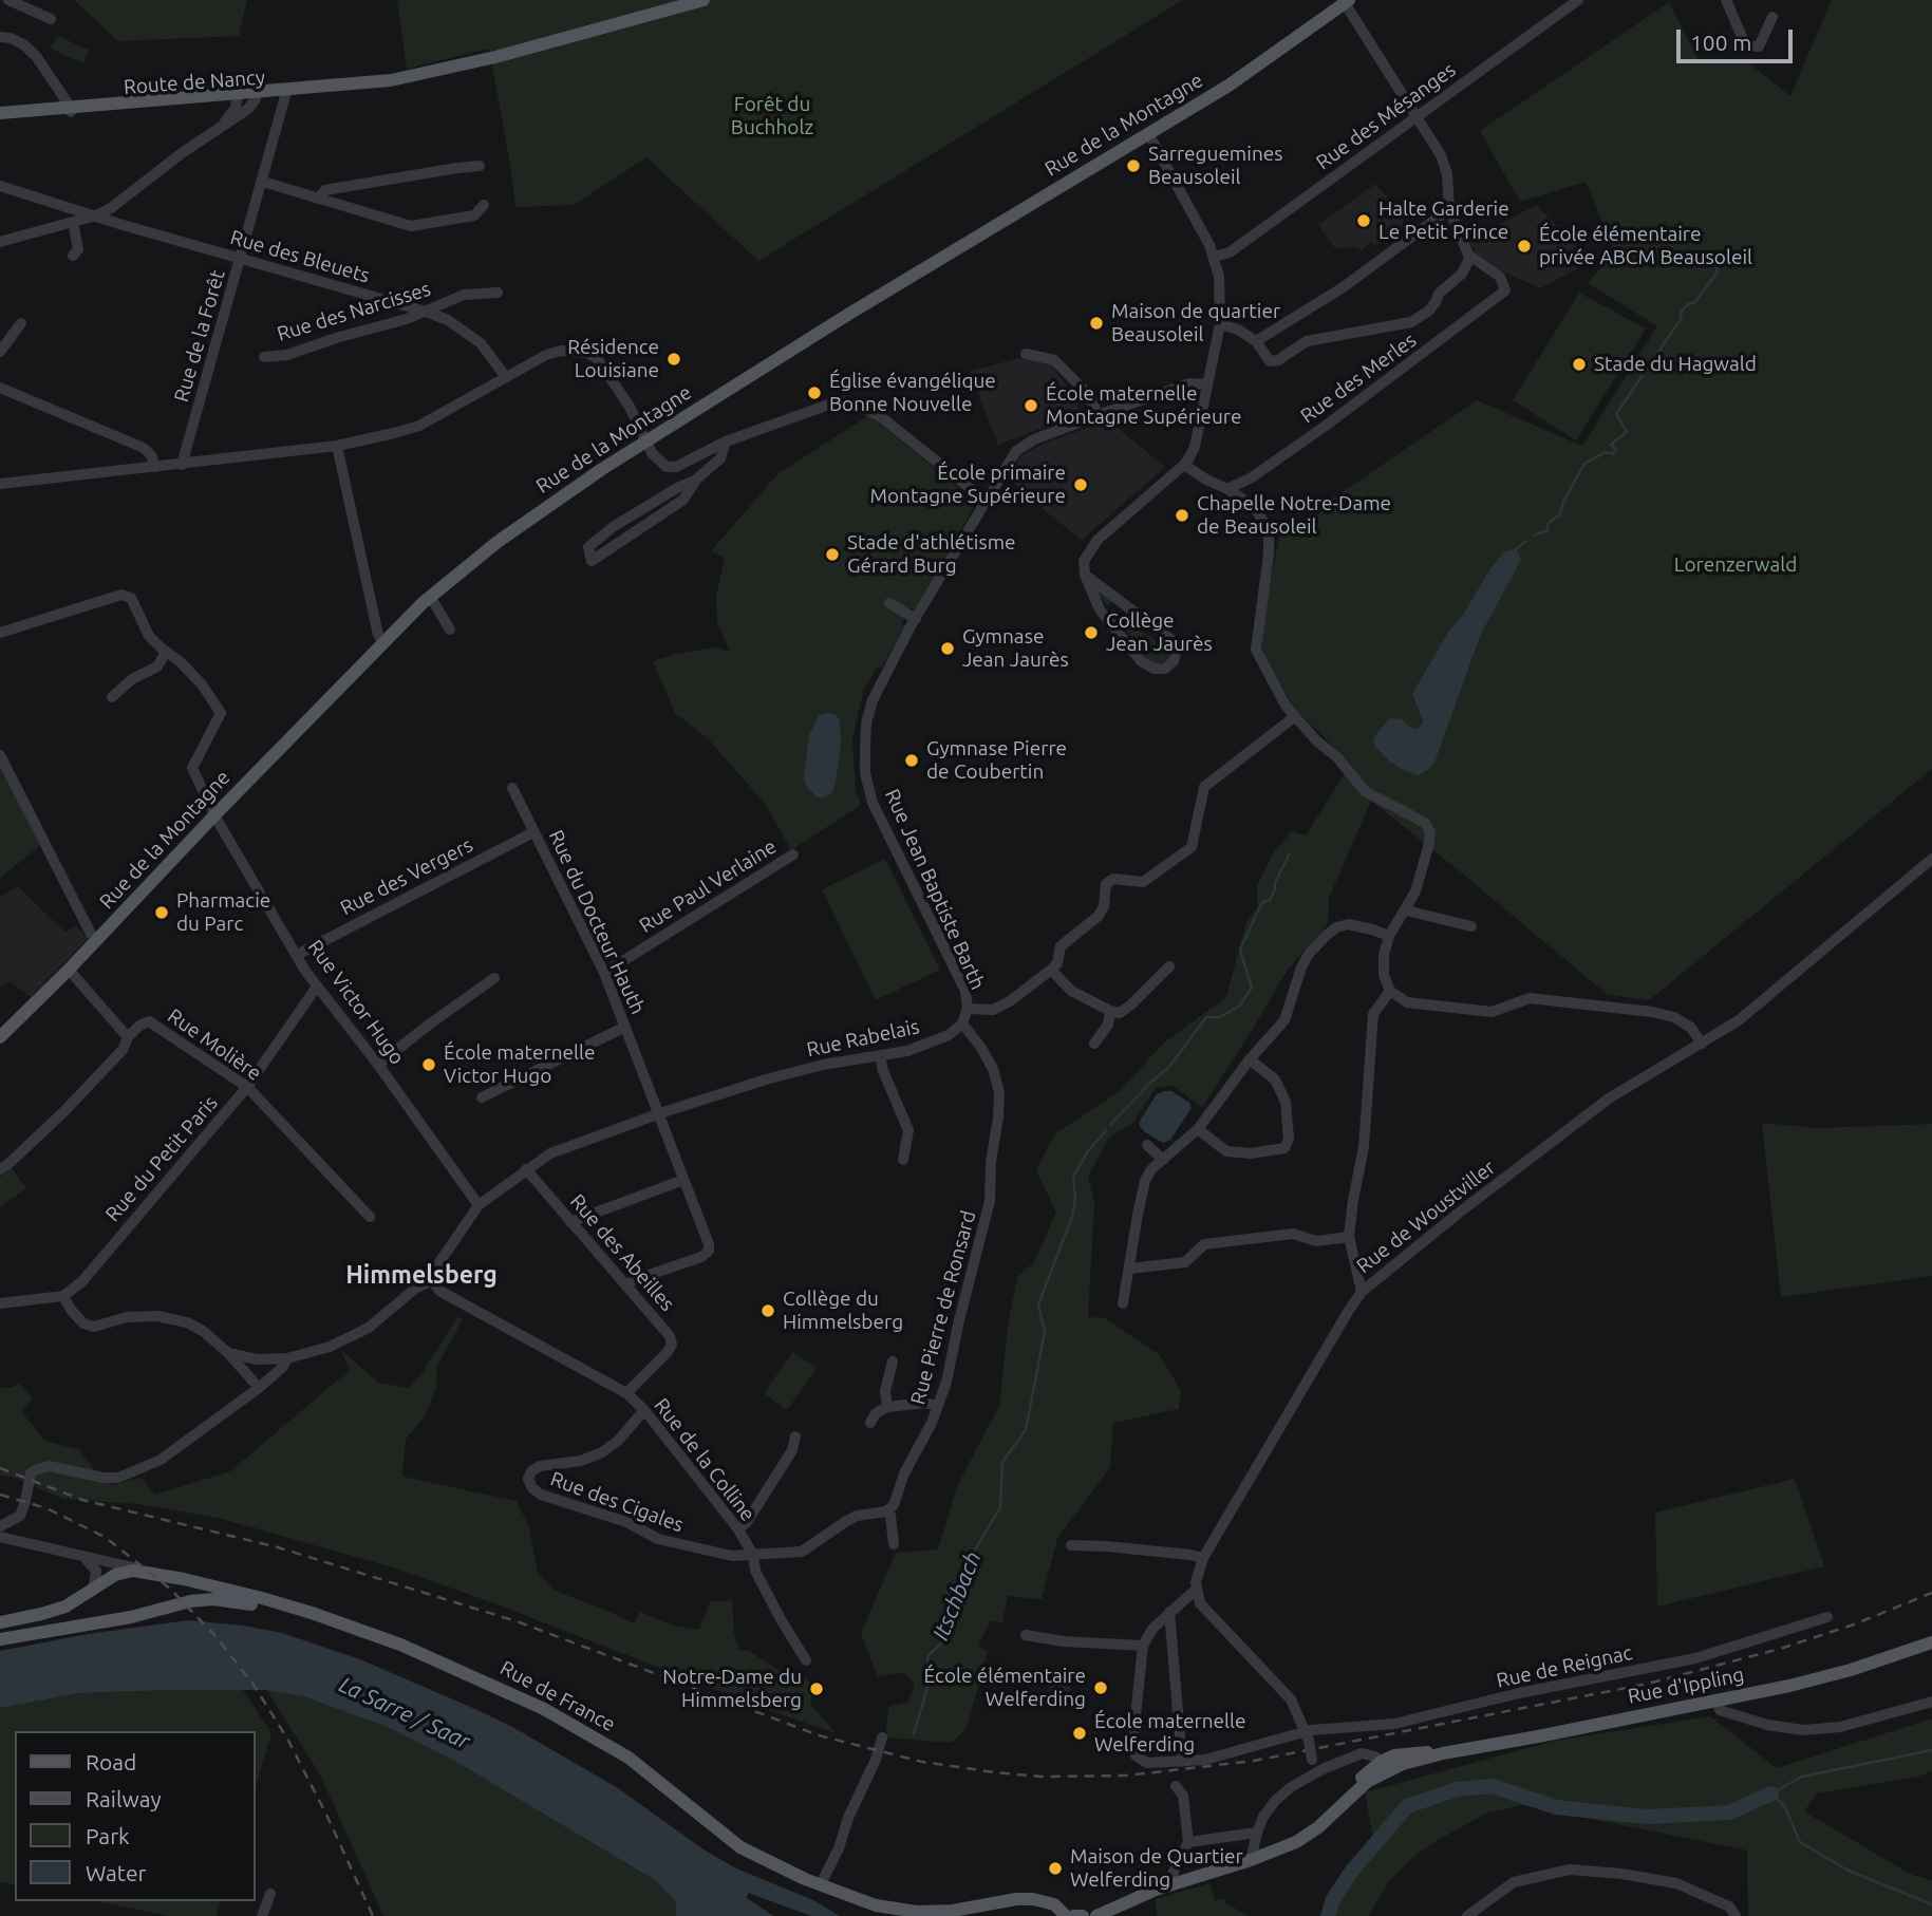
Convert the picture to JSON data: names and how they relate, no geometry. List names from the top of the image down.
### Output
{
  "streets": {
    "main road": [
      "Route de Nancy",
      "Rue de la Montagne",
      "Rue d'Ippling",
      "Rue de France"
    ],
    "street": [
      "Rue des Mésanges",
      "Rue des Bleuets",
      "Rue des Narcisses",
      "Rue de la Forêt",
      "Rue des Merles",
      "Rue des Vergers",
      "Rue Paul Verlaine",
      "Rue Jean Baptiste Barth",
      "Rue du Docteur Hauth",
      "Rue Victor Hugo",
      "Rue Rabelais",
      "Rue Molière",
      "Rue du Petit Paris",
      "Rue de Woustviller",
      "Rue des Abeilles",
      "Rue Pierre de Ronsard",
      "Rue de la Colline",
      "Rue des Cigales",
      "Rue de Reignac"
    ]
  },
  "crossings": [
    ["Route de Nancy", "Rue de la Forêt"],
    ["Rue de la Montagne", "Rue Victor Hugo"],
    ["Rue des Bleuets", "Rue des Narcisses"],
    ["Rue des Bleuets", "Rue de la Forêt"],
    ["Rue des Vergers", "Rue du Docteur Hauth"],
    ["Rue des Vergers", "Rue Victor Hugo"],
    ["Rue Paul Verlaine", "Rue du Docteur Hauth"],
    ["Rue du Docteur Hauth", "Rue Rabelais"],
    ["Rue du Docteur Hauth", "Rue des Abeilles"],
    ["Rue Victor Hugo", "Rue Rabelais"],
    ["Rue Victor Hugo", "Rue du Petit Paris"],
    ["Rue Rabelais", "Rue des Abeilles"],
    ["Rue Rabelais", "Rue Pierre de Ronsard"],
    ["Rue Rabelais", "Rue de la Colline"],
    ["Rue Molière", "Rue du Petit Paris"],
    ["Rue des Abeilles", "Rue de la Colline"],
    ["Rue de la Colline", "Rue des Cigales"]
  ],
  "districts": ["Himmelsberg"],
  "water": ["Itschbach", "La Sarre / Saar"],
  "parks": ["Forêt du Buchholz", "Lorenzerwald"],
  "places": [
    "Sarreguemines Beausoleil",
    "Halte Garderie Le Petit Prince",
    "École élémentaire privée ABCM Beausoleil",
    "Maison de quartier Beausoleil",
    "Résidence Louisiane",
    "Stade du Hagwald",
    "Église évangélique Bonne Nouvelle",
    "École maternelle Montagne Supérieure",
    "École primaire Montagne Supérieure",
    "Chapelle Notre-Dame de Beausoleil",
    "Stade d'athlétisme Gérard Burg",
    "Collège Jean Jaurès",
    "Gymnase Jean Jaurès",
    "Gymnase Pierre de Coubertin",
    "Pharmacie du Parc",
    "École maternelle Victor Hugo",
    "Collège du Himmelsberg",
    "École élémentaire Welferding",
    "Notre-Dame du Himmelsberg",
    "École maternelle Welferding",
    "Maison de Quartier Welferding"
  ],
  "legend": [
    "Road",
    "Railway",
    "Park",
    "Water"
  ],
  "scale_bar": "100 m"
}
